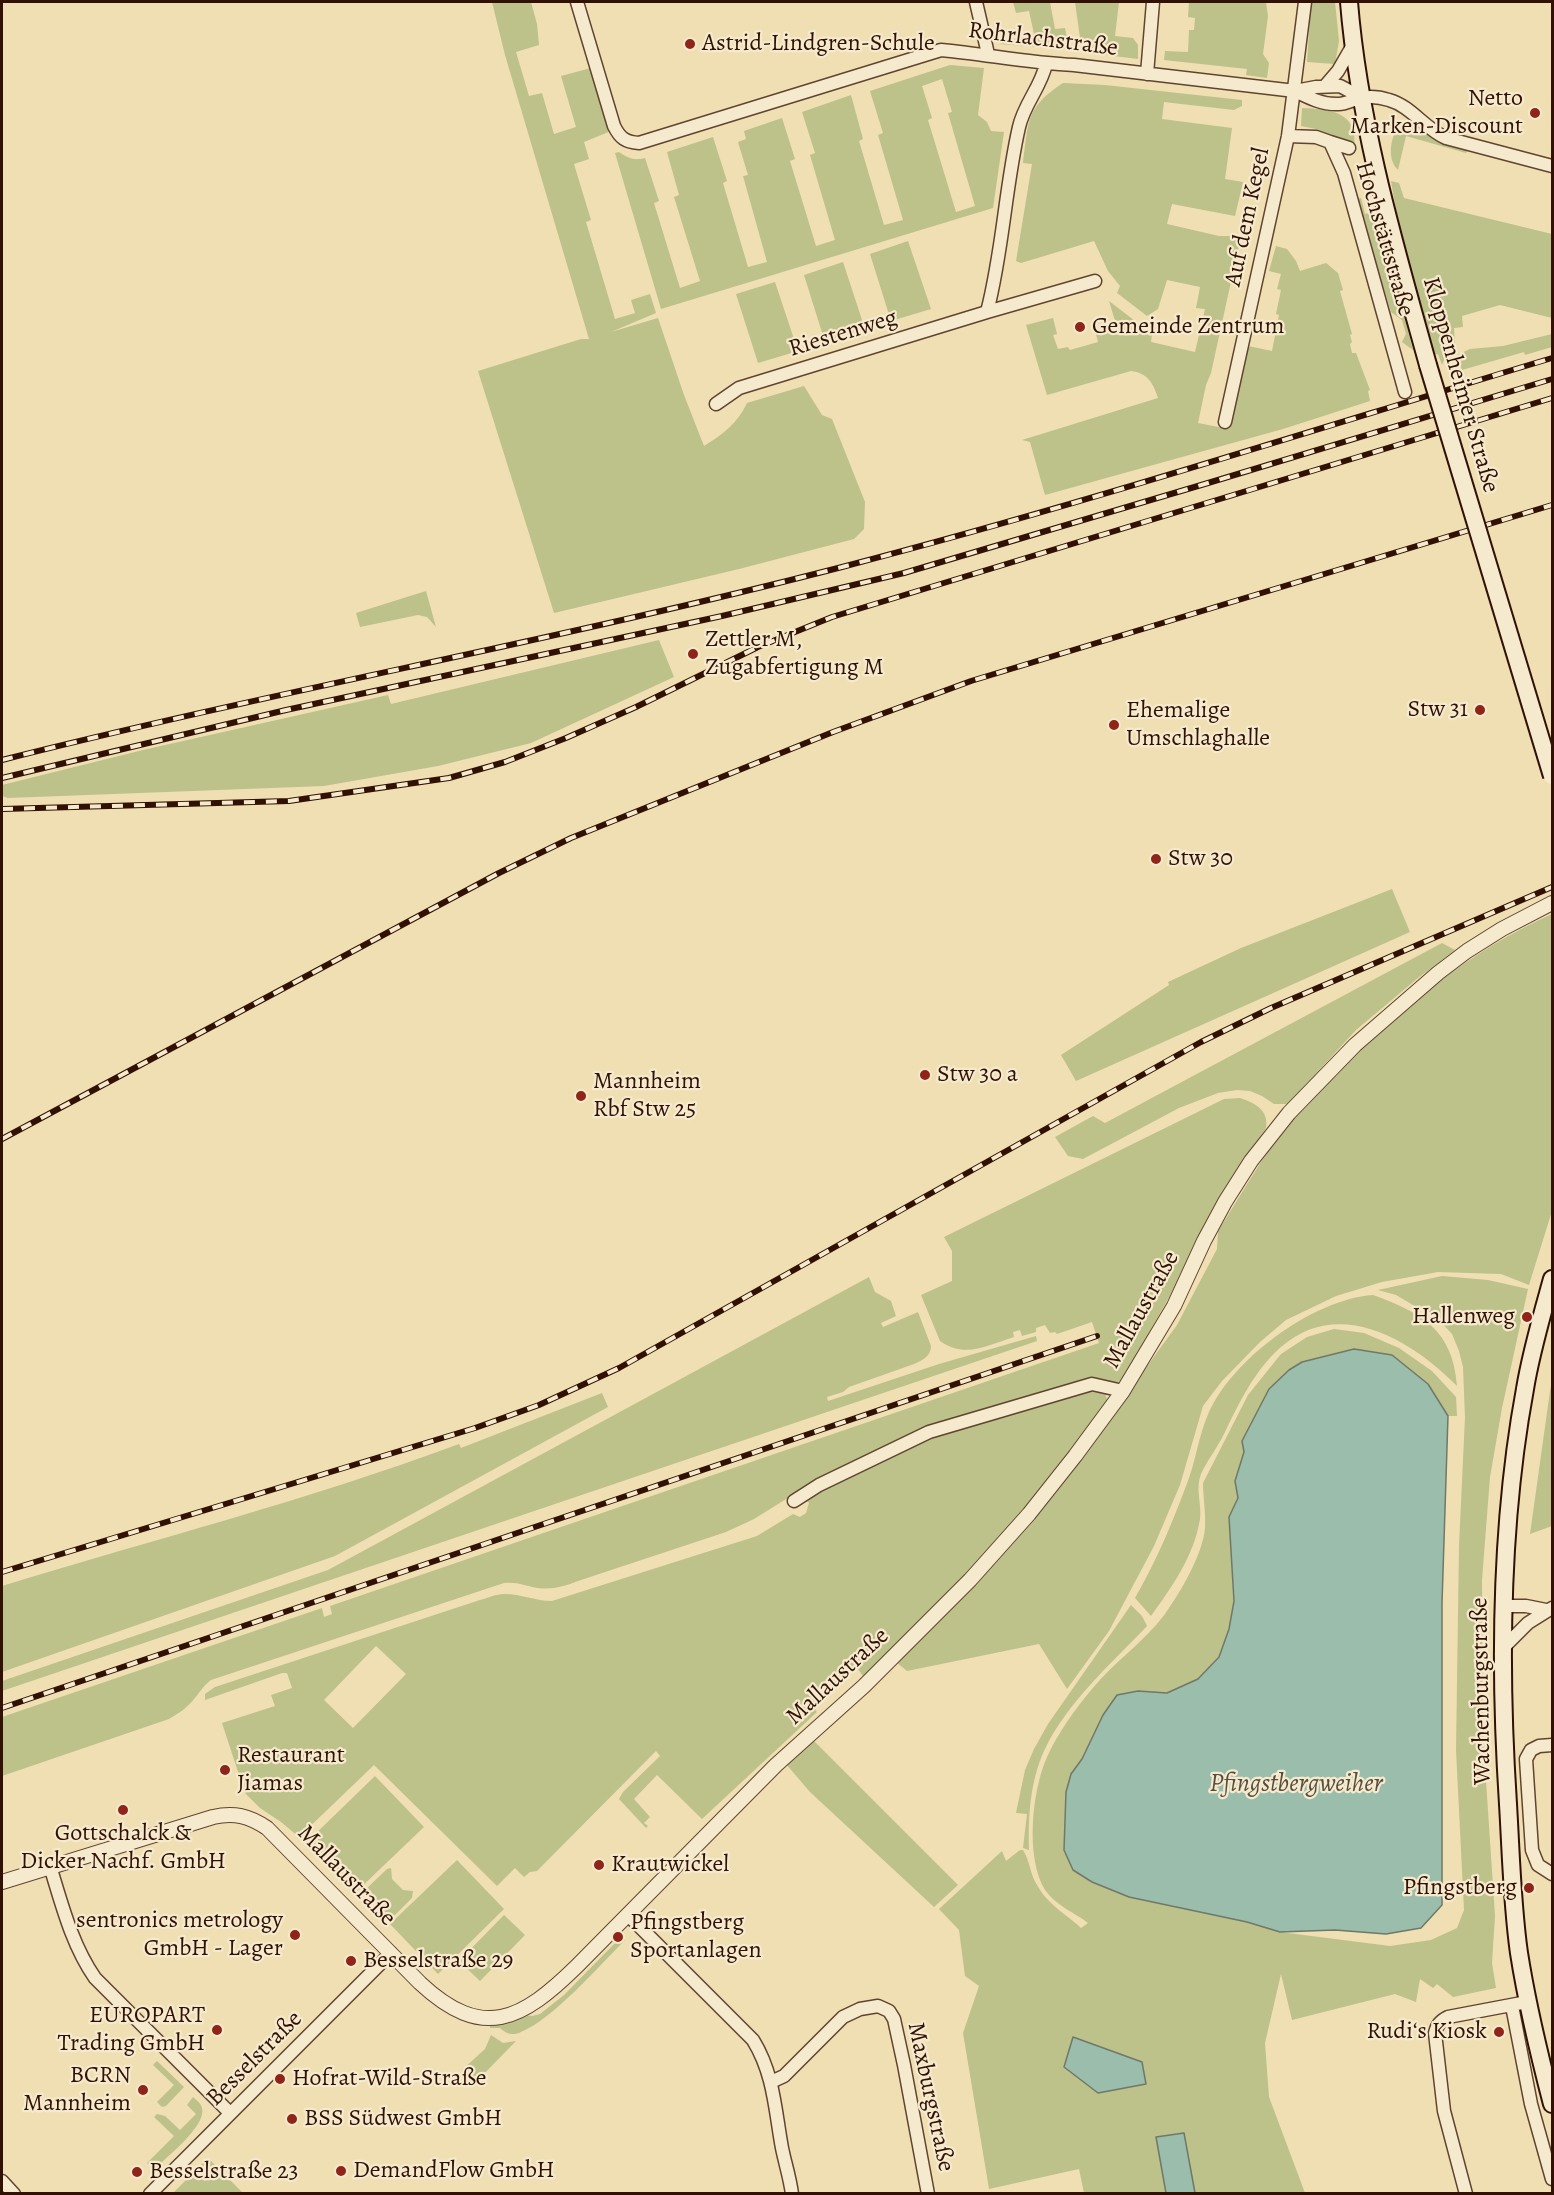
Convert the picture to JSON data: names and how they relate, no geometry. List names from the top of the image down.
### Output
{
  "streets": {
    "main road": ["Kloppenheimer Straße", "Wachenburgstraße"],
    "street": [
      "Rohrlachstraße",
      "Auf dem Kegel",
      "Hochstättstraße",
      "Riestenweg",
      "Mallaustraße",
      "Besselstraße",
      "Maxburgstraße"
    ]
  },
  "crossings": [
    ["Rohrlachstraße", "Auf dem Kegel"],
    ["Rohrlachstraße", "Kloppenheimer Straße"],
    ["Auf dem Kegel", "Hochstättstraße"],
    ["Mallaustraße", "Besselstraße"]
  ],
  "water": ["Pfingstbergweiher"],
  "places": [
    "Astrid-Lindgren-Schule",
    "Netto Marken-Discount",
    "Gemeinde Zentrum",
    "Zettler M, Zugabfertigung M",
    "Stw 31",
    "Ehemalige Umschlaghalle",
    "Stw 30",
    "Stw 30 a",
    "Mannheim Rbf Stw 25",
    "Hallenweg",
    "Restaurant Jiamas",
    "Gottschalck & Dicker Nachf. GmbH",
    "Krautwickel",
    "Pfingstberg",
    "sentronics metrology GmbH - Lager",
    "Pfingstberg Sportanlagen",
    "Besselstraße 29",
    "EUROPART Trading GmbH",
    "Rudi‘s Kiosk",
    "Hofrat-Wild-Straße",
    "BCRN Mannheim",
    "BSS Südwest GmbH",
    "DemandFlow GmbH",
    "Besselstraße 23"
  ]
}
